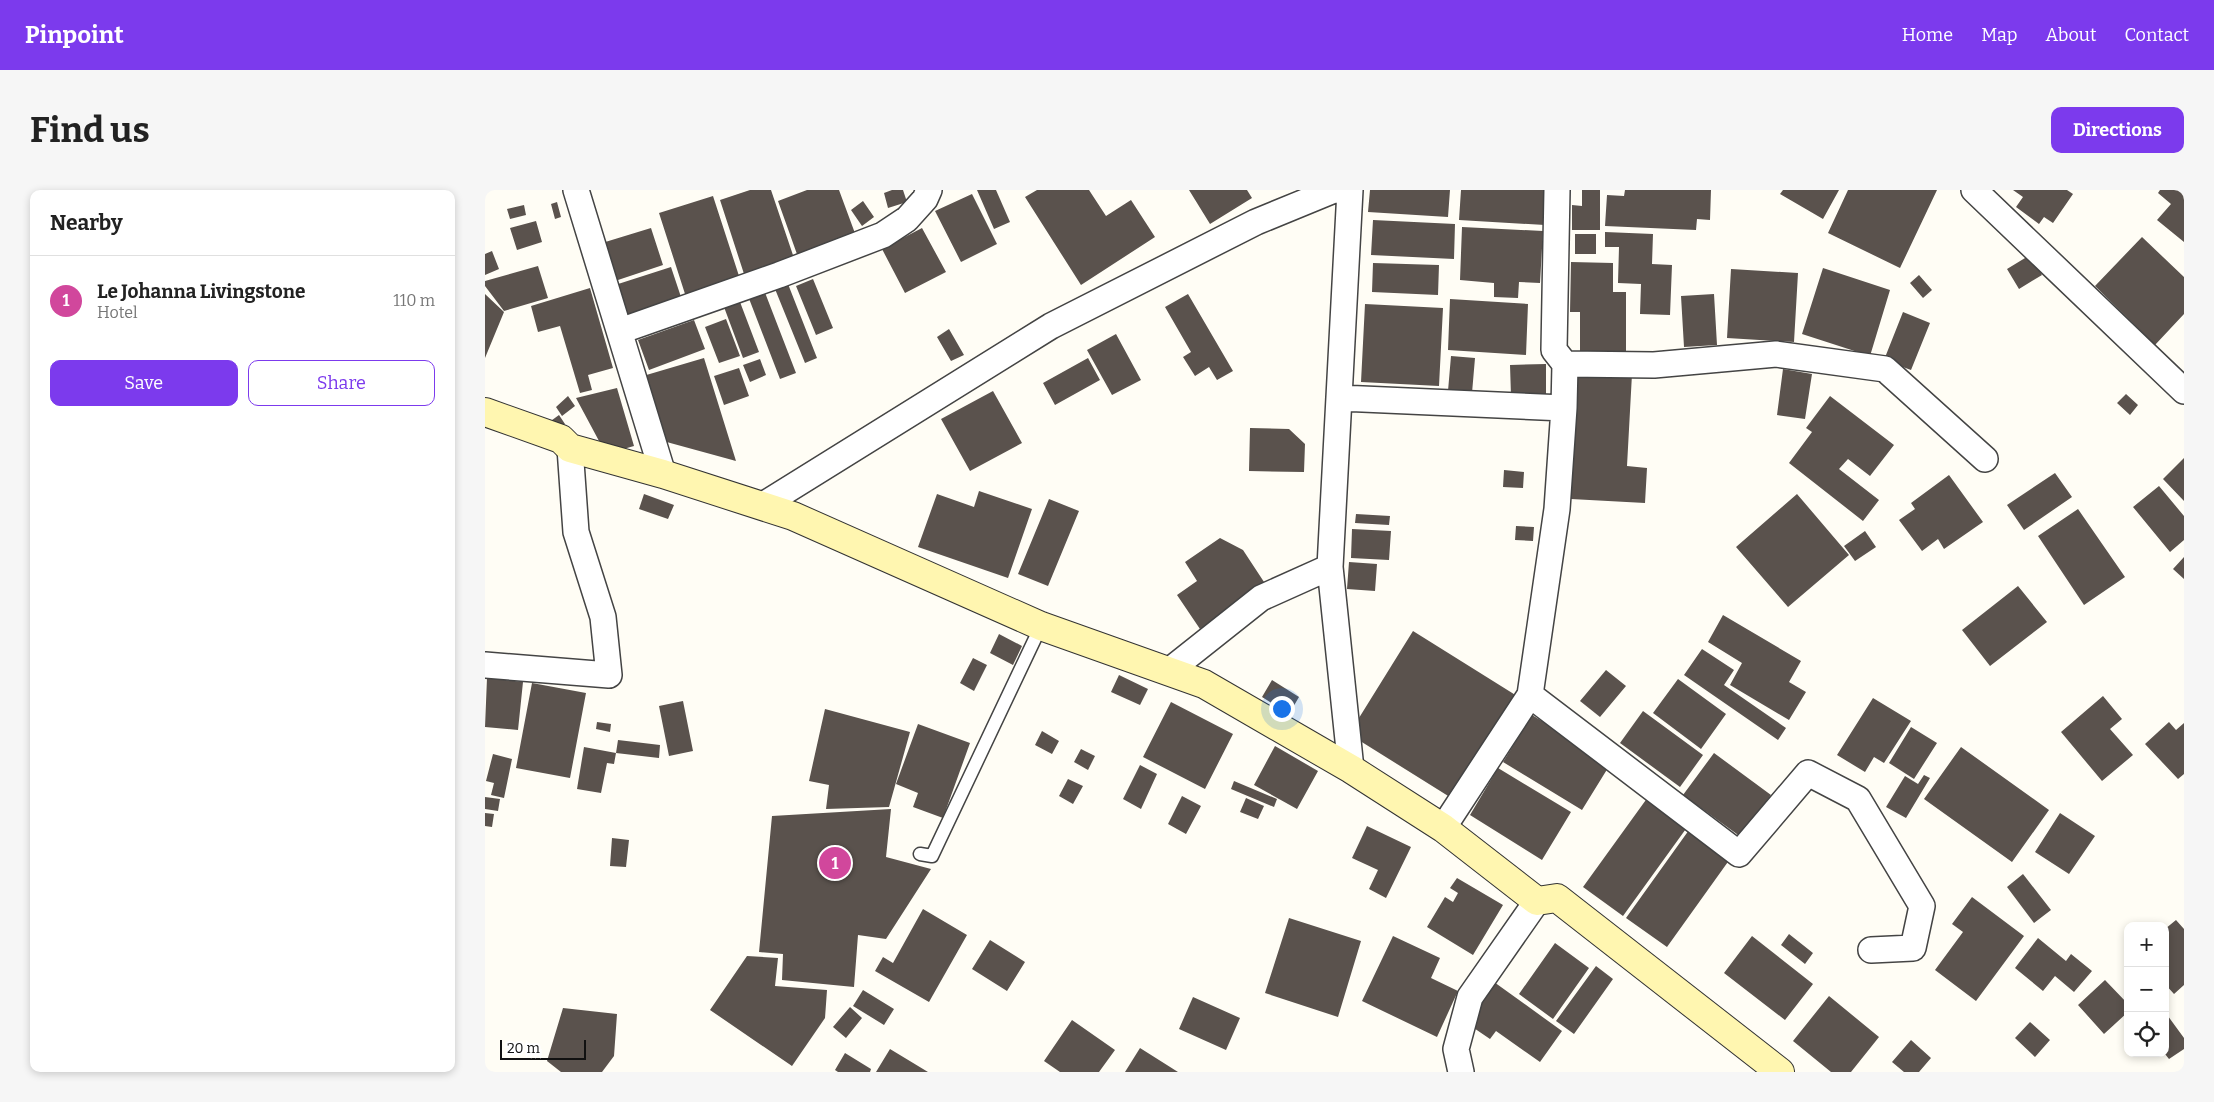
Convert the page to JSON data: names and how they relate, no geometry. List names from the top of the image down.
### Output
{
  "scale_bar": "20 m",
  "page": {
    "header": "Pinpoint",
    "nav": [
      "Home",
      "Map",
      "About",
      "Contact"
    ],
    "buttons": [
      "Directions",
      ["Save", "Share"]
    ],
    "title": "Find us",
    "heading": "Nearby",
    "list": [
      {
        "mark": "1",
        "name": "Le Johanna Livingstone",
        "note": "Hotel",
        "value": "110 m"
      }
    ],
    "pins": "1",
    "map_buttons": ["+", "−"],
    "scale": "20 m"
  }
}
